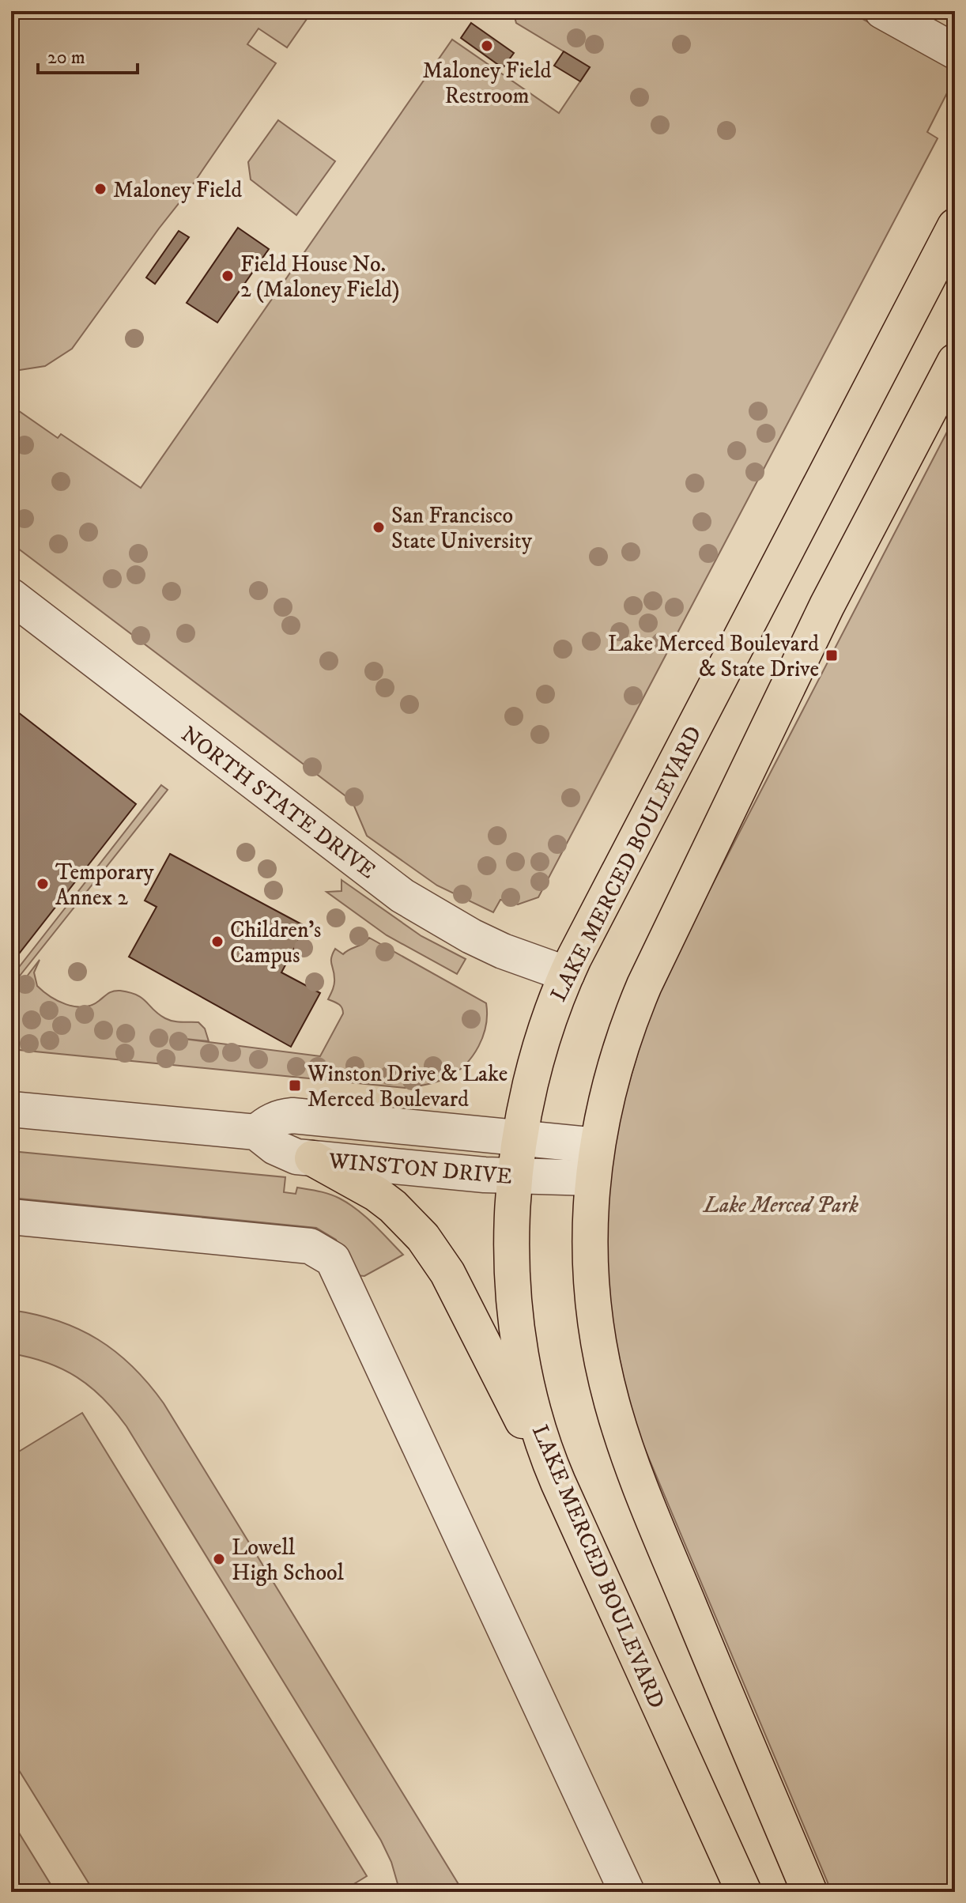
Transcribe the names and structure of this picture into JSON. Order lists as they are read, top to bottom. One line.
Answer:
{"streets":{"main road":["LAKE MERCED BOULEVARD"],"street":["NORTH STATE DRIVE","WINSTON DRIVE"]},"crossings":[["NORTH STATE DRIVE","LAKE MERCED BOULEVARD"],["LAKE MERCED BOULEVARD","WINSTON DRIVE"]],"parks":["Lake Merced Park"],"places":{"other":["Maloney Field Restroom","Maloney Field","Field House No. 2 (Maloney Field)","San Francisco State University","Temporary Annex 2","Children's Campus","Lowell High School"],"transit":["Lake Merced Boulevard & State Drive","Winston Drive & Lake Merced Boulevard"]},"scale_bar":"20 m"}
